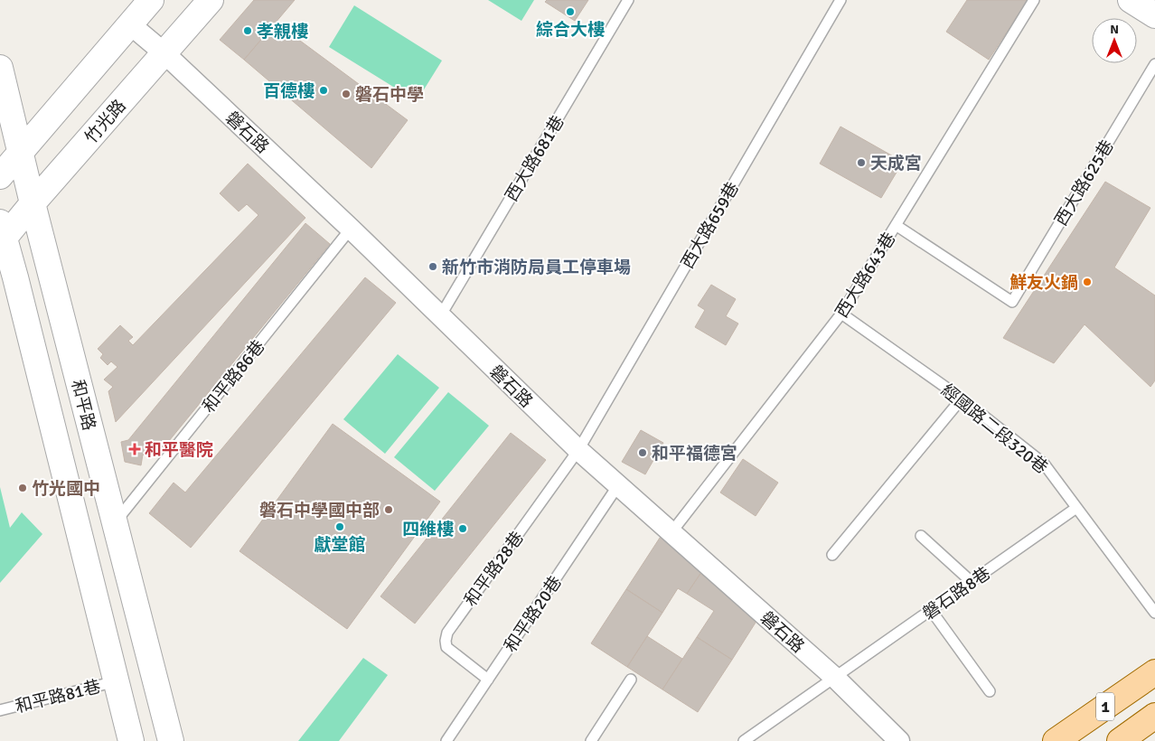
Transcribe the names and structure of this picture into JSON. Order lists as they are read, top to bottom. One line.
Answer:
{"streets":{"main road":["1"],"street":["竹光路","磐石路","和平路"],"lane":["西大路681巷","西大路625巷","西大路659巷","西大路643巷","和平路86巷","經國路二段320巷","和平路28巷","磐石路8巷","和平路20巷","和平路81巷"]},"crossings":[["竹光路","磐石路"],["竹光路","和平路"],["磐石路","西大路681巷"],["磐石路","西大路659巷"],["磐石路","西大路643巷"],["磐石路","和平路86巷"],["磐石路","和平路28巷"],["磐石路","磐石路8巷"],["磐石路","和平路20巷"],["西大路625巷","西大路643巷"],["西大路659巷","和平路28巷"],["西大路643巷","經國路二段320巷"],["和平路86巷","和平路"],["經國路二段320巷","磐石路8巷"],["和平路28巷","和平路20巷"]],"places":{"other":["綜合大樓","孝親樓","百德樓","磐石中學","天成宮","新竹市消防局員工停車場","鮮友火鍋","和平福德宮","竹光國中","磐石中學國中部","獻堂館","四維樓"],"health":["和平醫院"]},"north":"top"}
